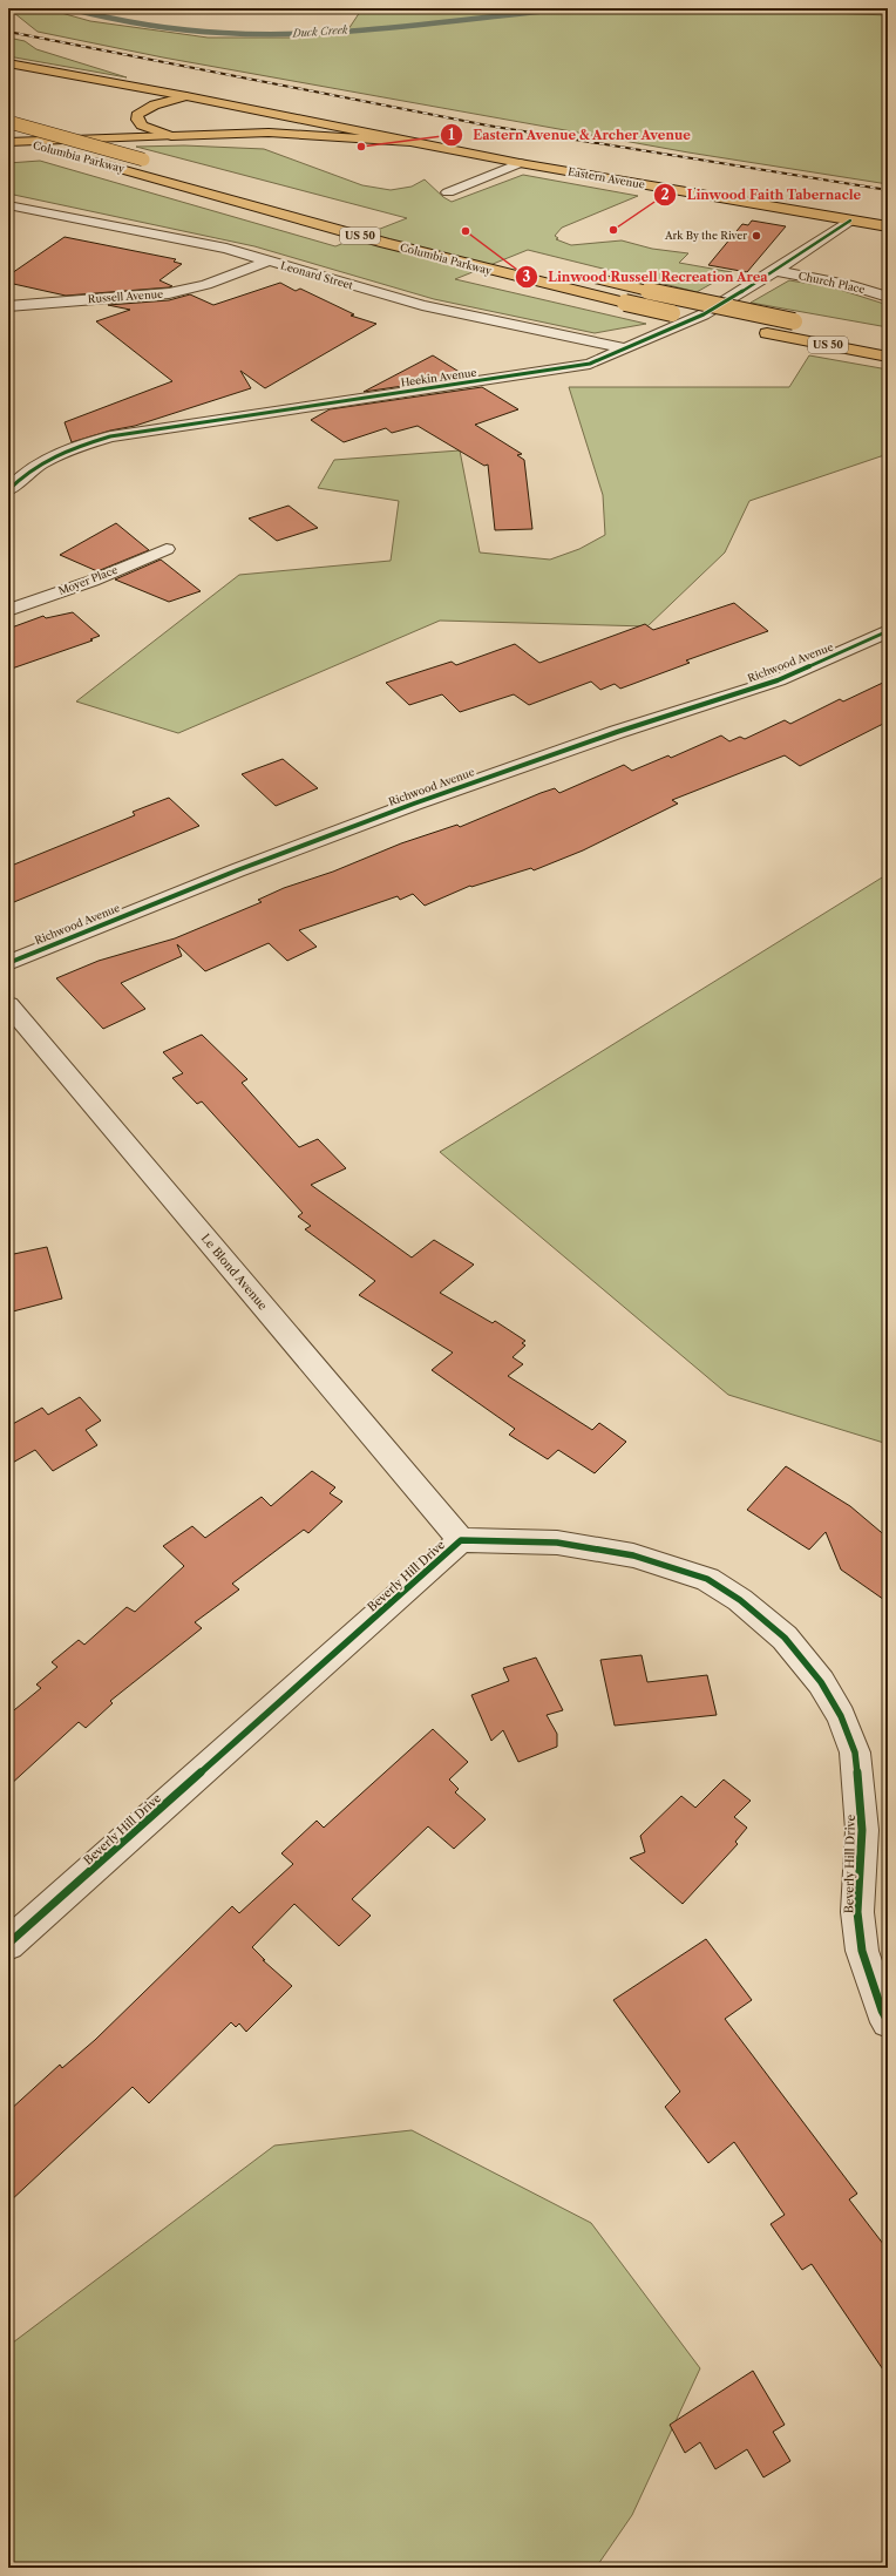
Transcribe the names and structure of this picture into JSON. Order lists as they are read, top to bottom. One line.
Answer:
{"streets":{"main road":["Columbia Parkway","Eastern Avenue","US 50"],"street":["Leonard Street","Church Place","Russell Avenue","Heekin Avenue","Moyer Place","Richwood Avenue","Le Blond Avenue","Beverly Hill Drive"]},"crossings":[["Eastern Avenue","Heekin Avenue"],["Leonard Street","Russell Avenue"],["Leonard Street","Heekin Avenue"],["Church Place","Heekin Avenue"],["Le Blond Avenue","Beverly Hill Drive"]],"water":["Duck Creek"],"places":["Eastern Avenue & Archer Avenue","Linwood Faith Tabernacle","Linwood Russell Recreation Area","Ark By the River"]}
